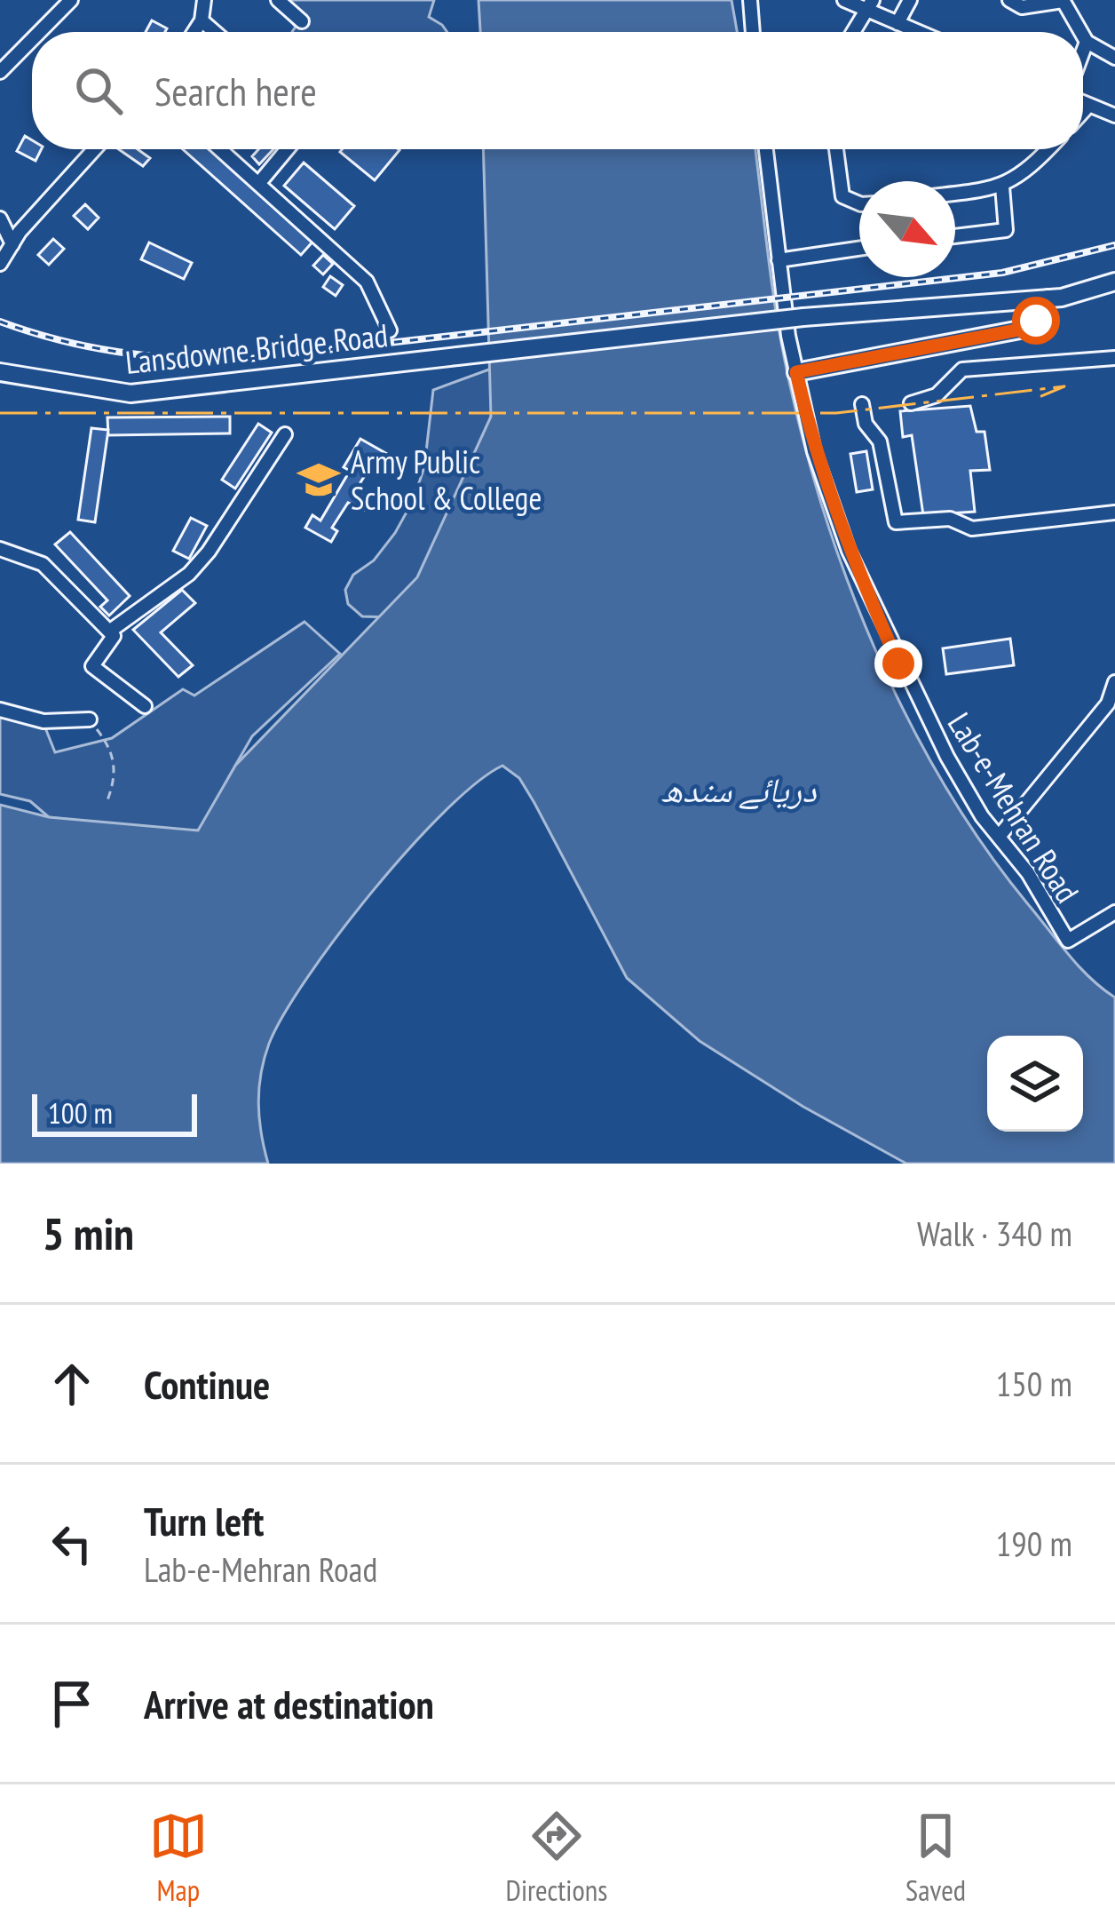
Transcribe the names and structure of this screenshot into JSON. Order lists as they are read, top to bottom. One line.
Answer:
{"streets":{"main road":["Lansdowne Bridge Road"],"street":["Lab-e-Mehran Road"]},"water":["دریائے سندھ"],"places":{"school or university":["Army Public School & College"]},"scale_bar":"100 m","north":"bottom right","page":{"search":"Search here","scale":"100 m","heading":["5 min","Walk · 340 m"],"list":[["Continue","150 m"],["Turn left","Lab-e-Mehran Road","190 m"],"Arrive at destination"],"nav":["Map","Directions","Saved"]}}
